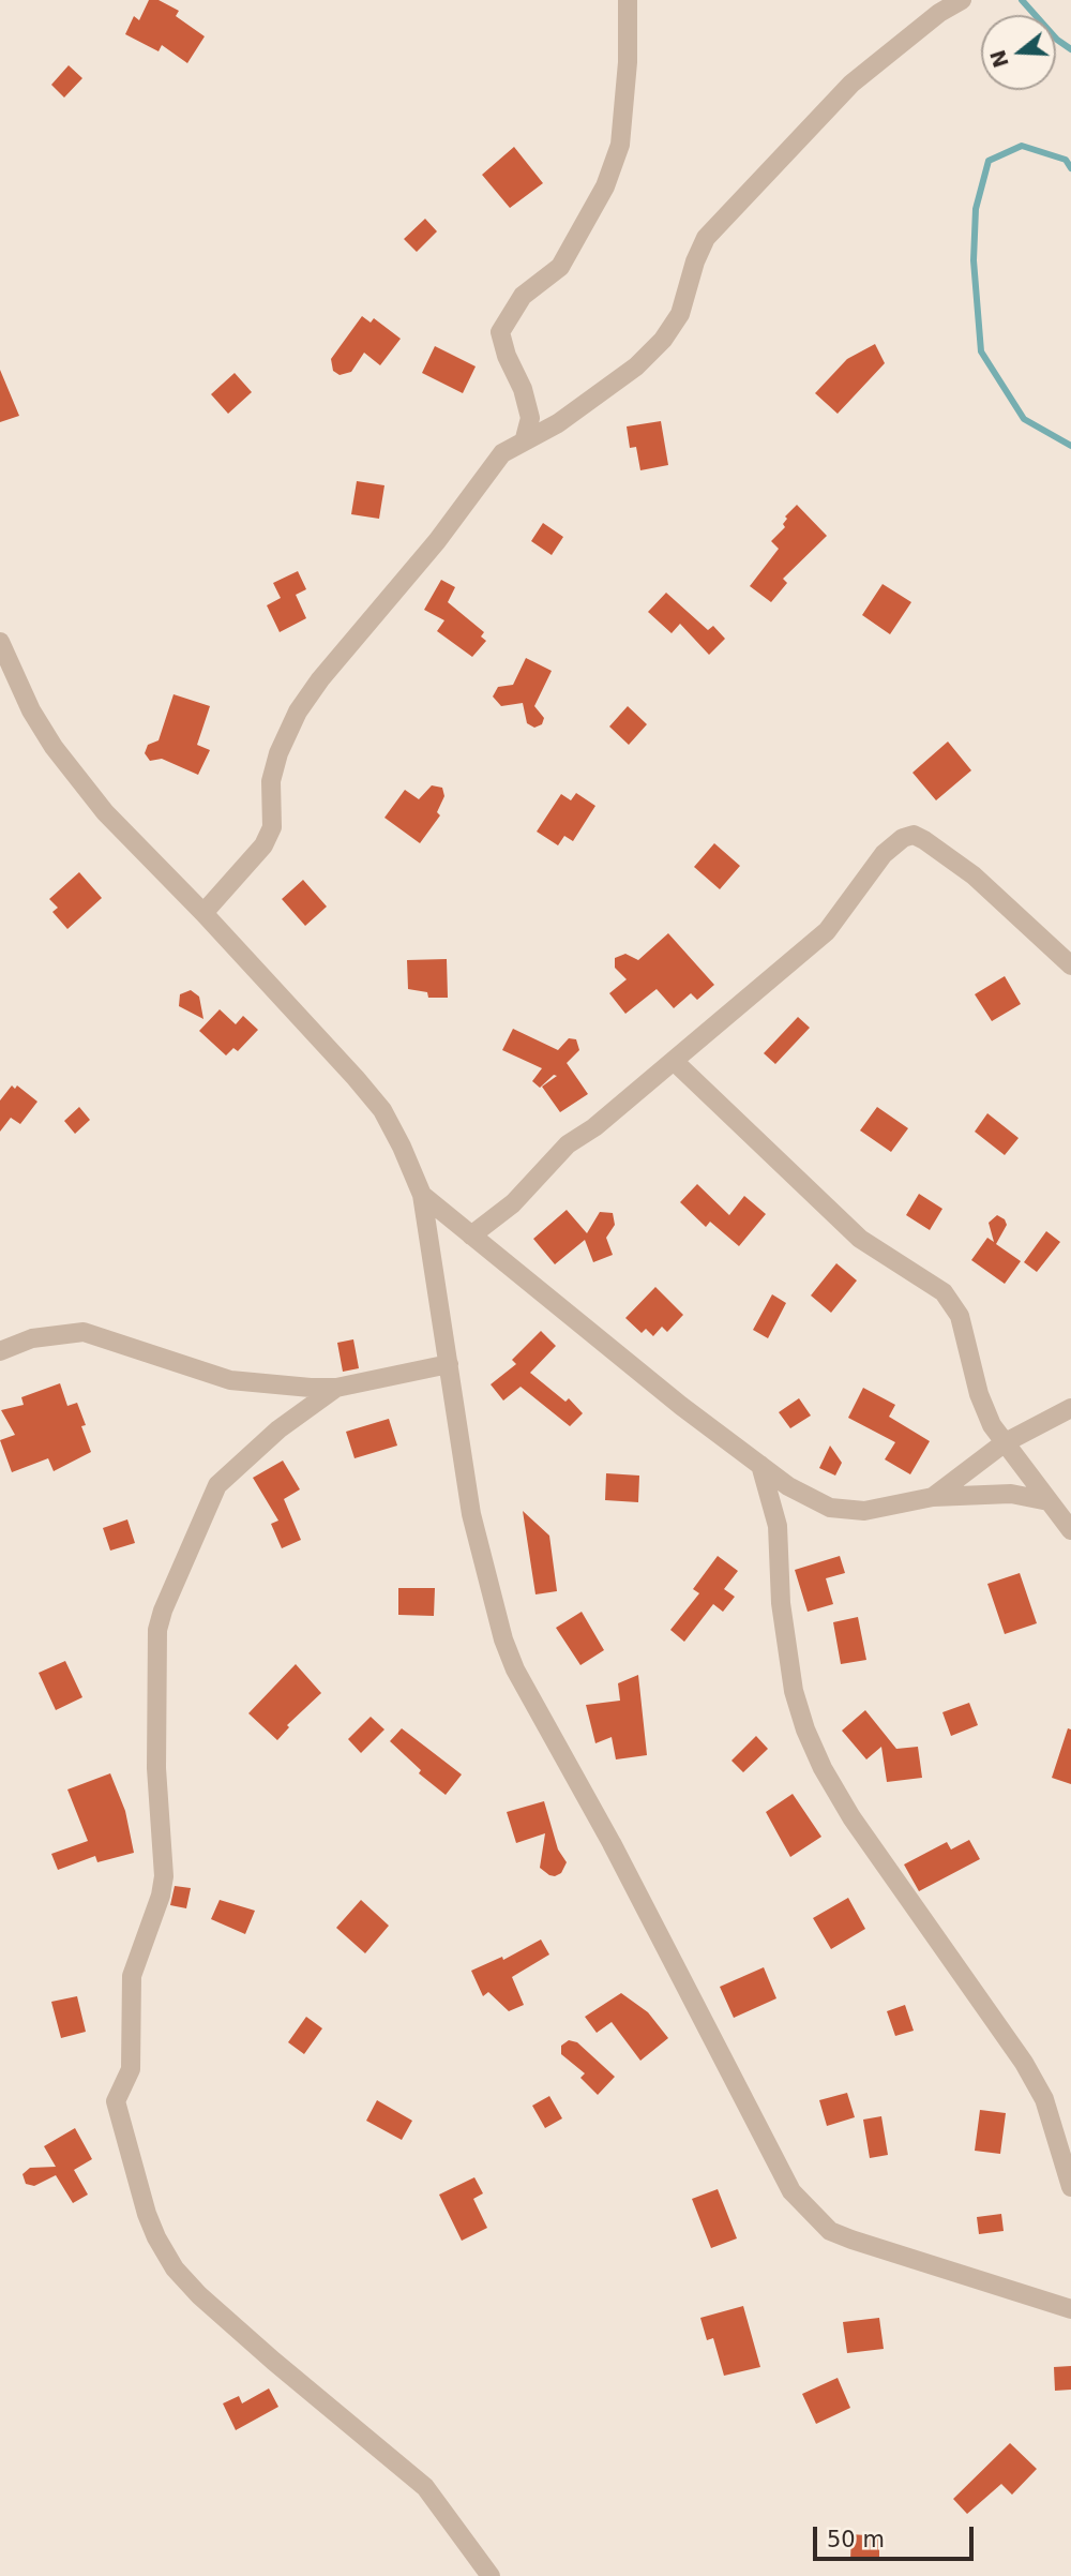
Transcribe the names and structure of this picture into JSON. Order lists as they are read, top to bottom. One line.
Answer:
{"scale_bar":"50 m","north":"left"}
